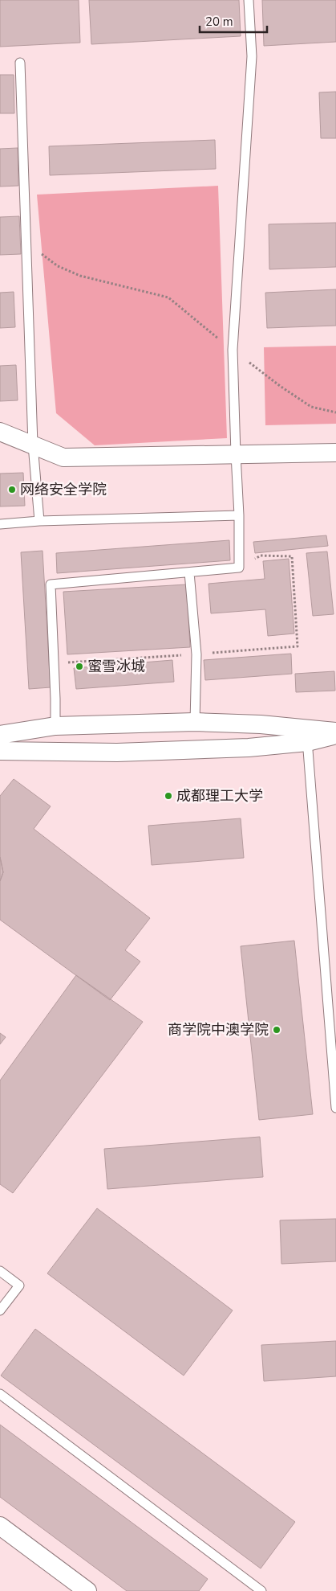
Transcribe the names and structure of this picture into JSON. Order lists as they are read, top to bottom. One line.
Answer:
{"places":["网络安全学院","蜜雪冰城","成都理工大学","商学院中澳学院"],"scale_bar":"20 m"}
